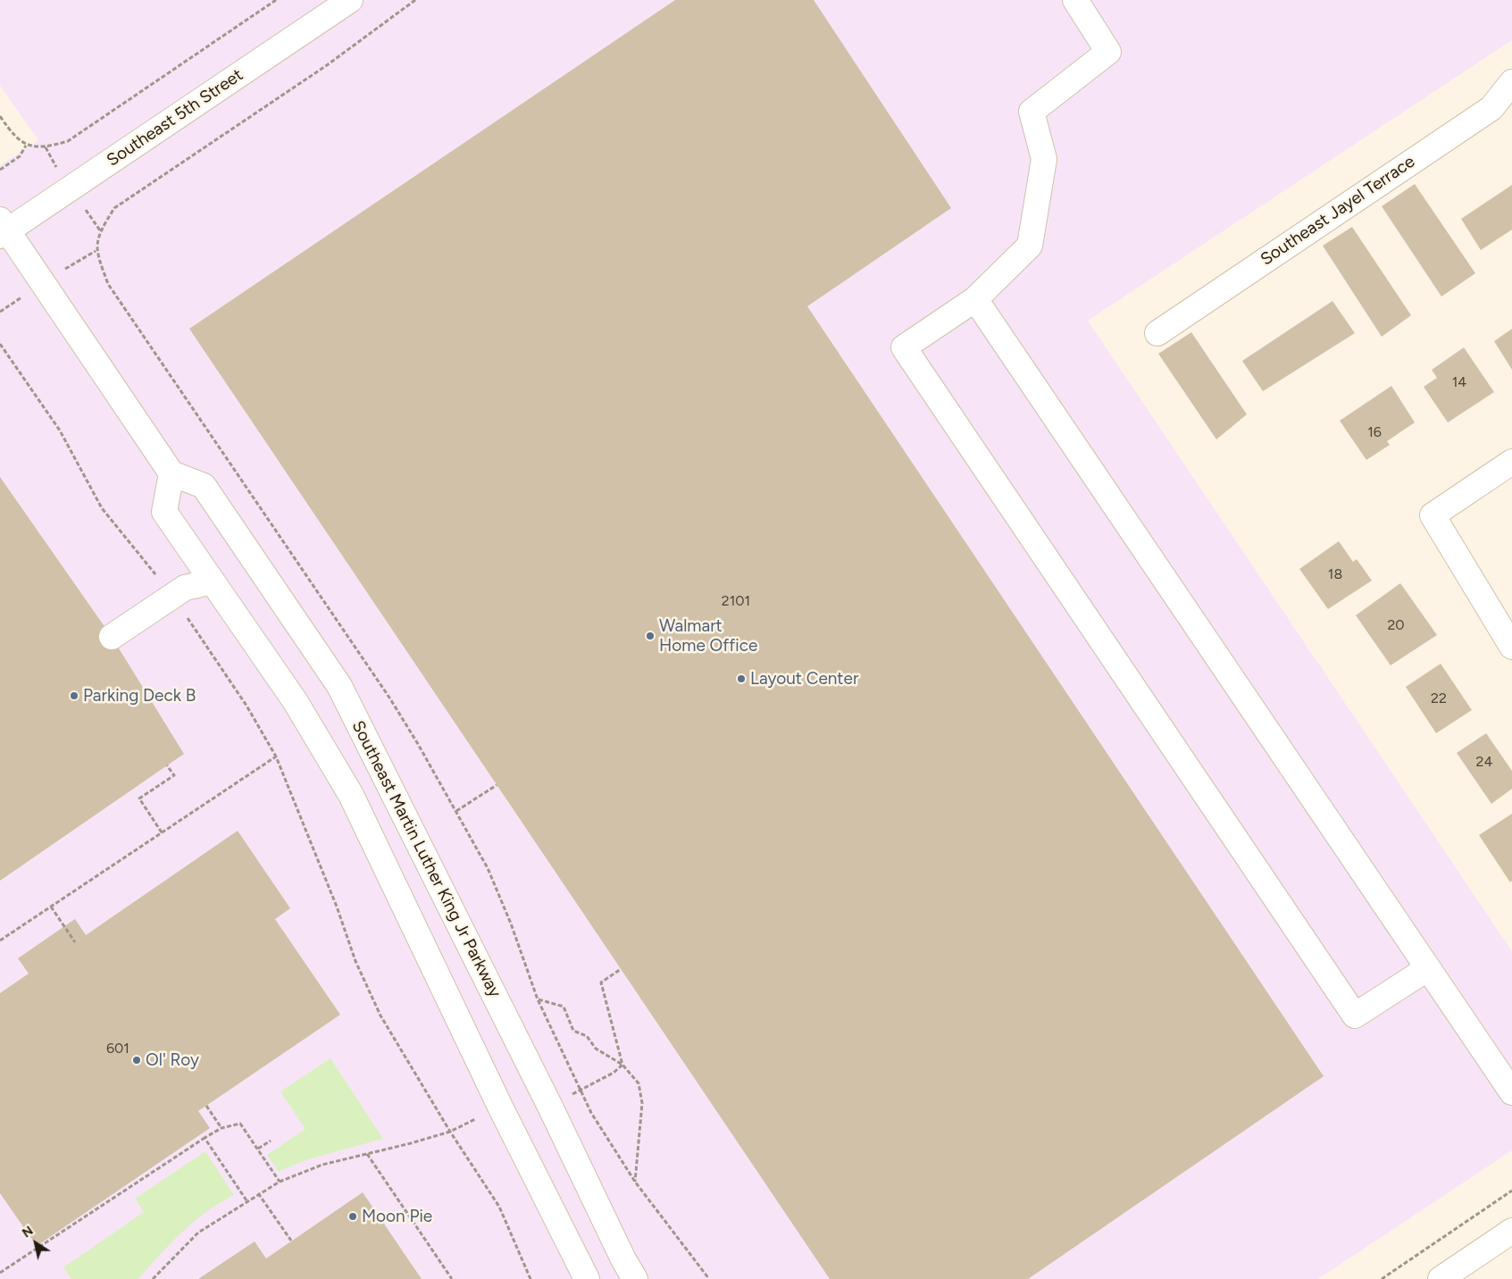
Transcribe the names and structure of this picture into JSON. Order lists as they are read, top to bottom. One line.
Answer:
{"streets":{"street":["Southeast 5th Street","Southeast Jayel Terrace","Southeast Martin Luther King Jr Parkway"]},"places":["Walmart Home Office","Layout Center","Parking Deck B","Ol' Roy","Moon Pie"],"house_numbers":["14","16","18","2101","20","22","24","601"],"north":"top left"}
